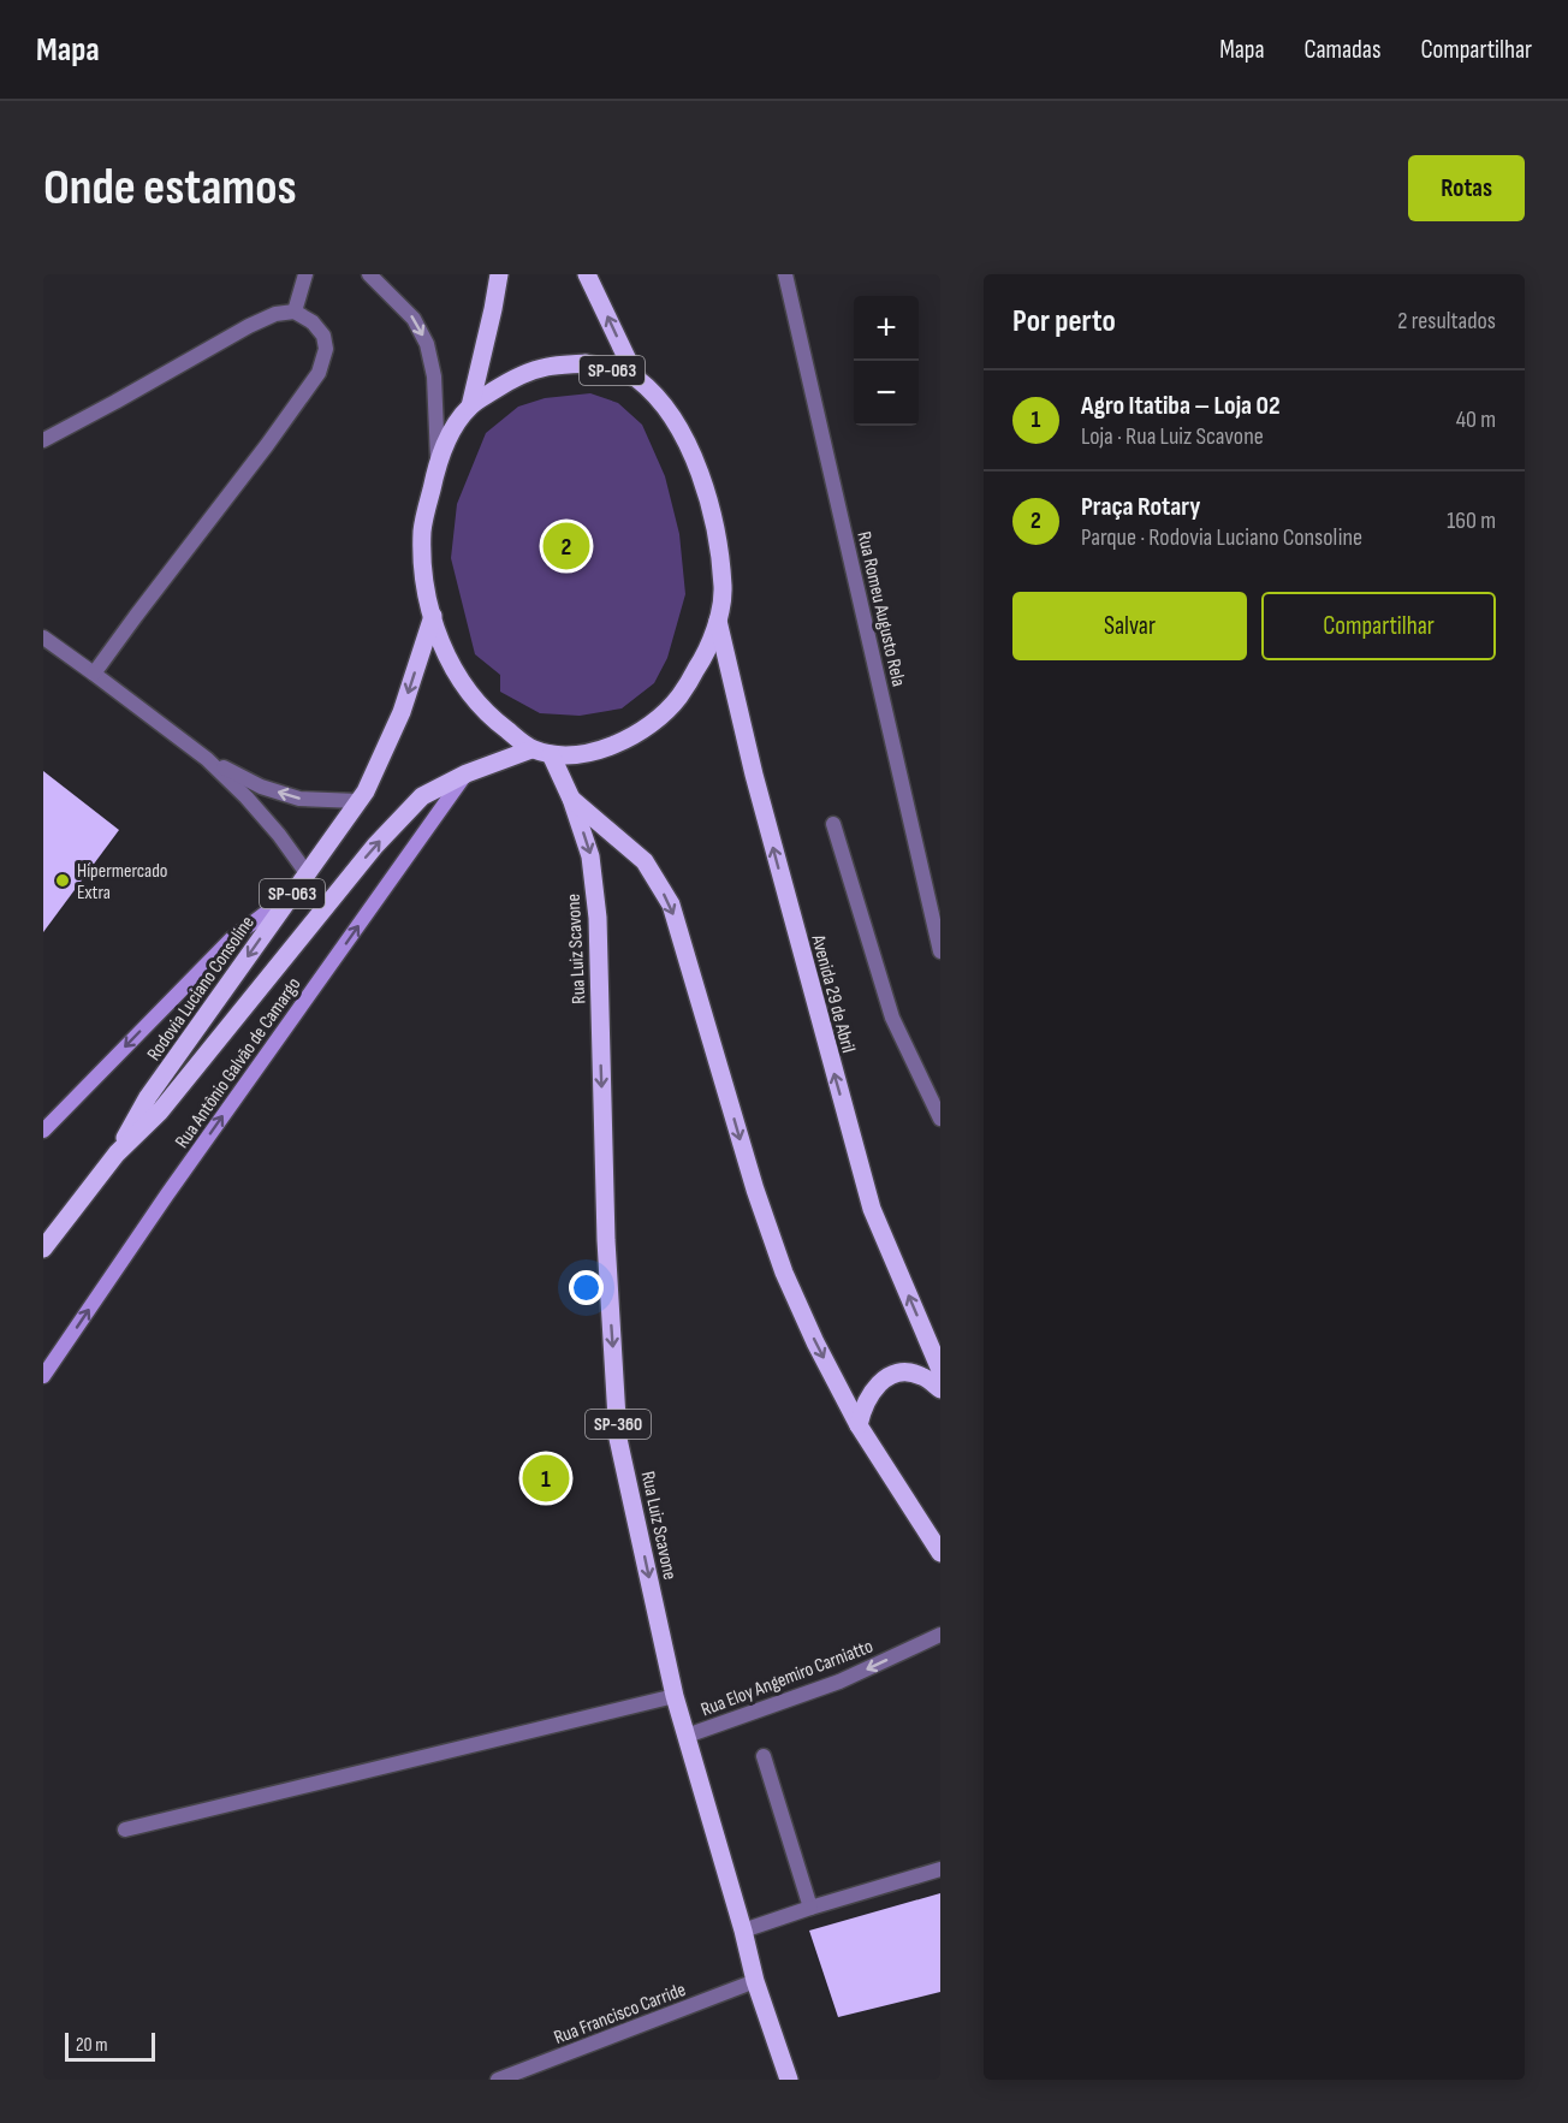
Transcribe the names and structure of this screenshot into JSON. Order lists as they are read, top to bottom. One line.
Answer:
{"streets":{"main road":["SP-063","Rua Luiz Scavone","Rodovia Luciano Consoline","Avenida 29 de Abril","Rua Antônio Galvão de Camargo","SP-360"],"street":["Rua Romeu Augusto Rela","Rua Eloy Angemiro Carniatto","Rua Francisco Carride"]},"crossings":[["SP-063","Rua Luiz Scavone"],["SP-063","Rodovia Luciano Consoline"],["SP-063","Avenida 29 de Abril"],["Rua Luiz Scavone","Rua Eloy Angemiro Carniatto"],["Rua Luiz Scavone","Rua Francisco Carride"],["Rodovia Luciano Consoline","Rua Antônio Galvão de Camargo"]],"one_way":["Rua Eloy Angemiro Carniatto"],"places":["Hipermercado Extra"],"scale_bar":"20 m","page":{"header":"Mapa","nav":["Mapa","Camadas","Compartilhar"],"buttons":["Rotas",["Salvar","Compartilhar"]],"title":"Onde estamos","heading":["Por perto","2 resultados"],"map_buttons":["+","−"],"list":[{"mark":"1","name":"Agro Itatiba – Loja 02","note":"Loja · Rua Luiz Scavone","value":"40 m"},{"mark":"2","name":"Praça Rotary","note":"Parque · Rodovia Luciano Consoline","value":"160 m"}],"pins":["2","1"],"scale":"20 m"}}
